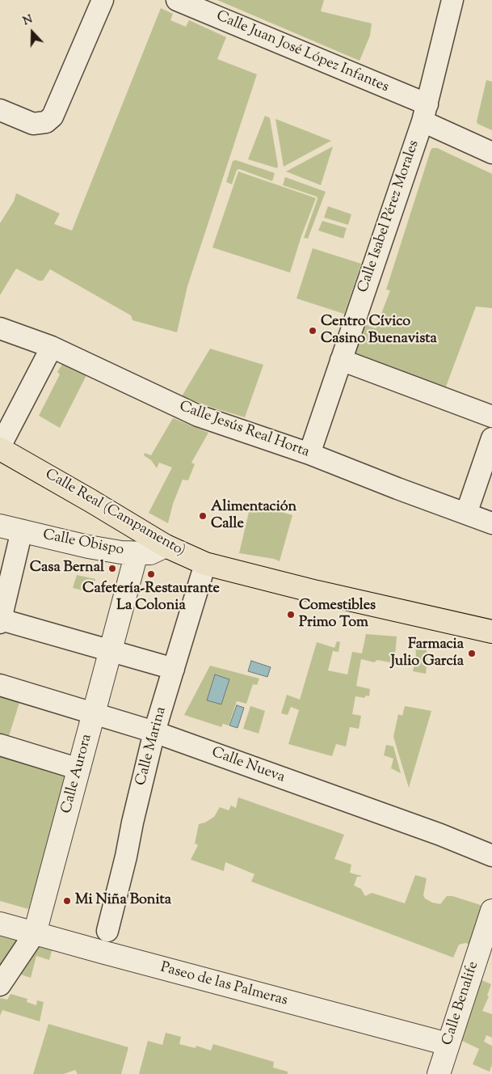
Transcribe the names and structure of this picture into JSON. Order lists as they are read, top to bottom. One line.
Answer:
{"streets":{"highway":["Calle Real (Campamento)"],"street":["Calle Juan José López Infantes","Calle Isabel Pérez Morales","Calle Jesús Real Horta","Calle Obispo","Calle Marina","Calle Nueva","Calle Aurora","Paseo de las Palmeras","Calle Benalife"]},"crossings":[["Calle Juan José López Infantes","Calle Isabel Pérez Morales"],["Calle Isabel Pérez Morales","Calle Jesús Real Horta"],["Calle Real (Campamento)","Calle Obispo"],["Calle Real (Campamento)","Calle Marina"],["Calle Obispo","Calle Aurora"],["Calle Marina","Calle Nueva"],["Calle Nueva","Calle Aurora"],["Calle Aurora","Paseo de las Palmeras"],["Paseo de las Palmeras","Calle Benalife"]],"places":["Centro Cívico Casino Buenavista","Alimentación Calle","Casa Bernal","Cafetería-Restaurante La Colonia","Comestibles Primo Tom","Farmacia Julio García","Mi Niña Bonita"],"north":"top"}
